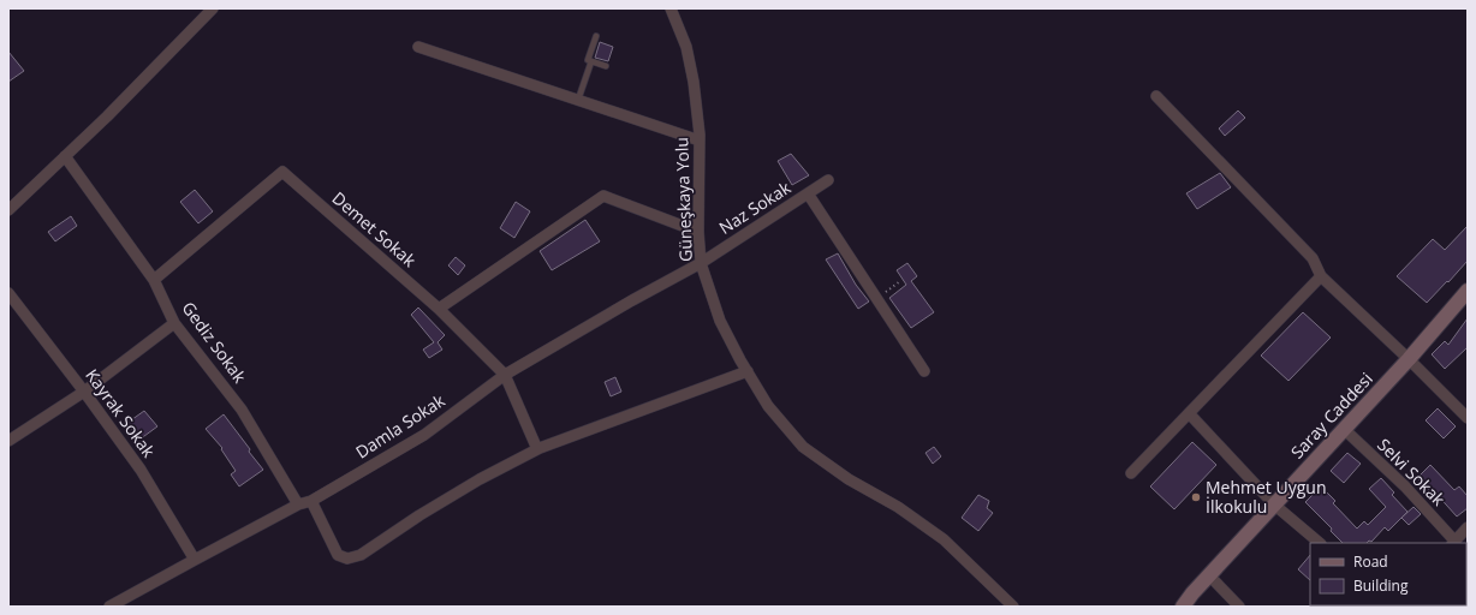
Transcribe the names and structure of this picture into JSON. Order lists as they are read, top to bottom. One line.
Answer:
{"streets":{"street":["Güneşkaya Yolu","Naz Sokak","Demet Sokak","Gediz Sokak","Kayrak Sokak","Saray Caddesi","Damla Sokak","Selvi Sokak"]},"crossings":[["Güneşkaya Yolu","Naz Sokak"],["Güneşkaya Yolu","Damla Sokak"],["Naz Sokak","Damla Sokak"],["Demet Sokak","Gediz Sokak"],["Demet Sokak","Damla Sokak"],["Gediz Sokak","Damla Sokak"],["Kayrak Sokak","Damla Sokak"],["Saray Caddesi","Selvi Sokak"]],"places":["Mehmet Uygun İlkokulu"],"legend":["Road","Building"]}
